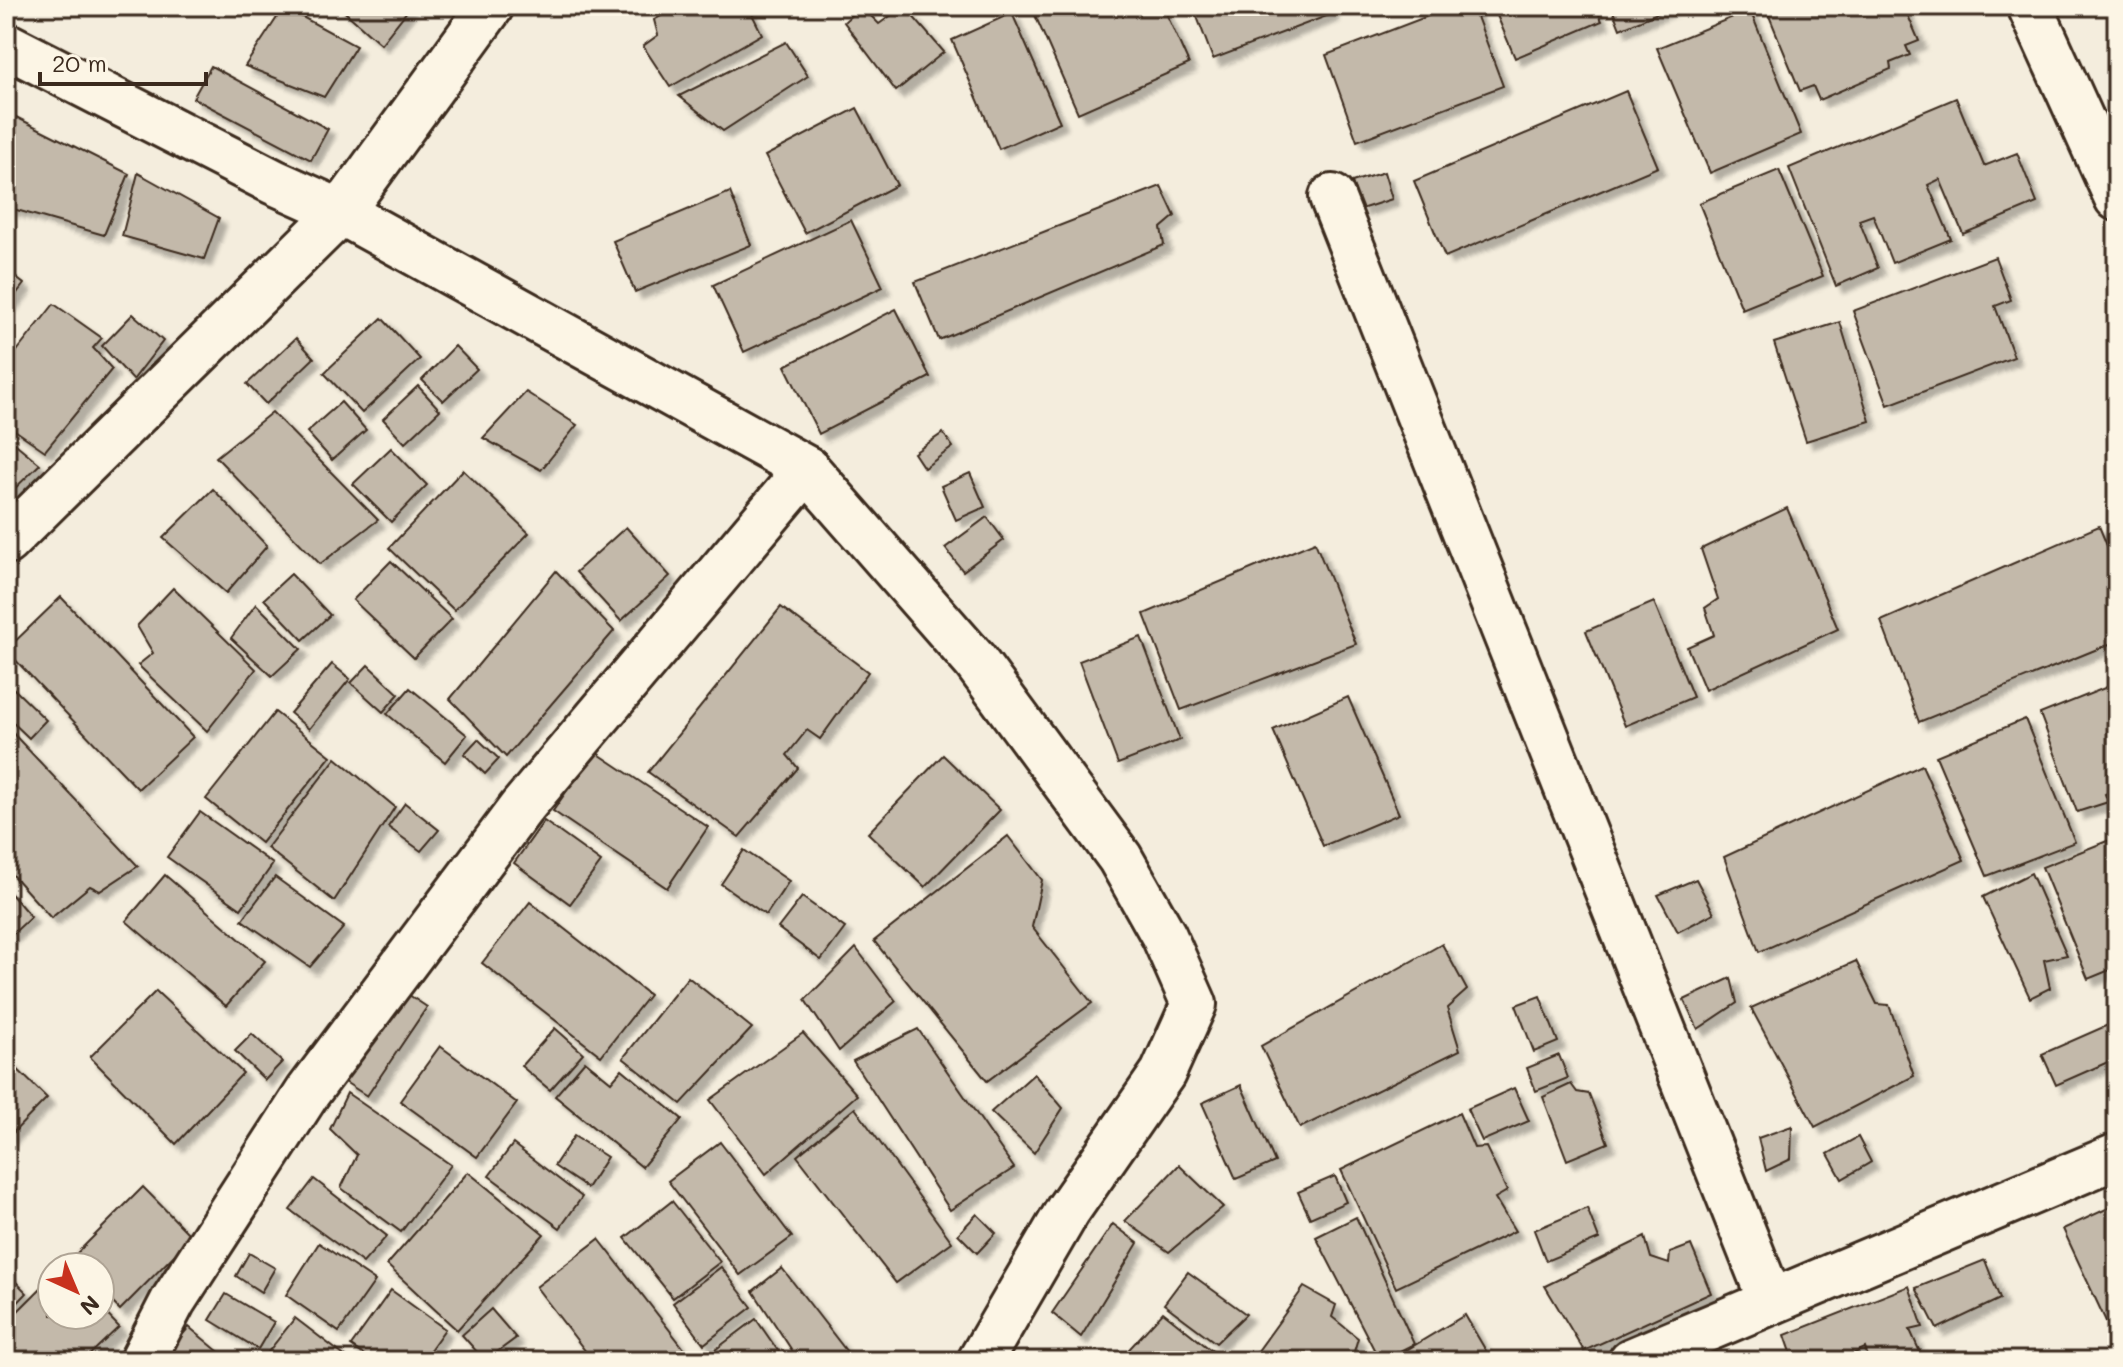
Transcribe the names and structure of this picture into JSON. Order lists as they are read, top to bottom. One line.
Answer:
{"scale_bar":"20 m","north":"bottom right"}
